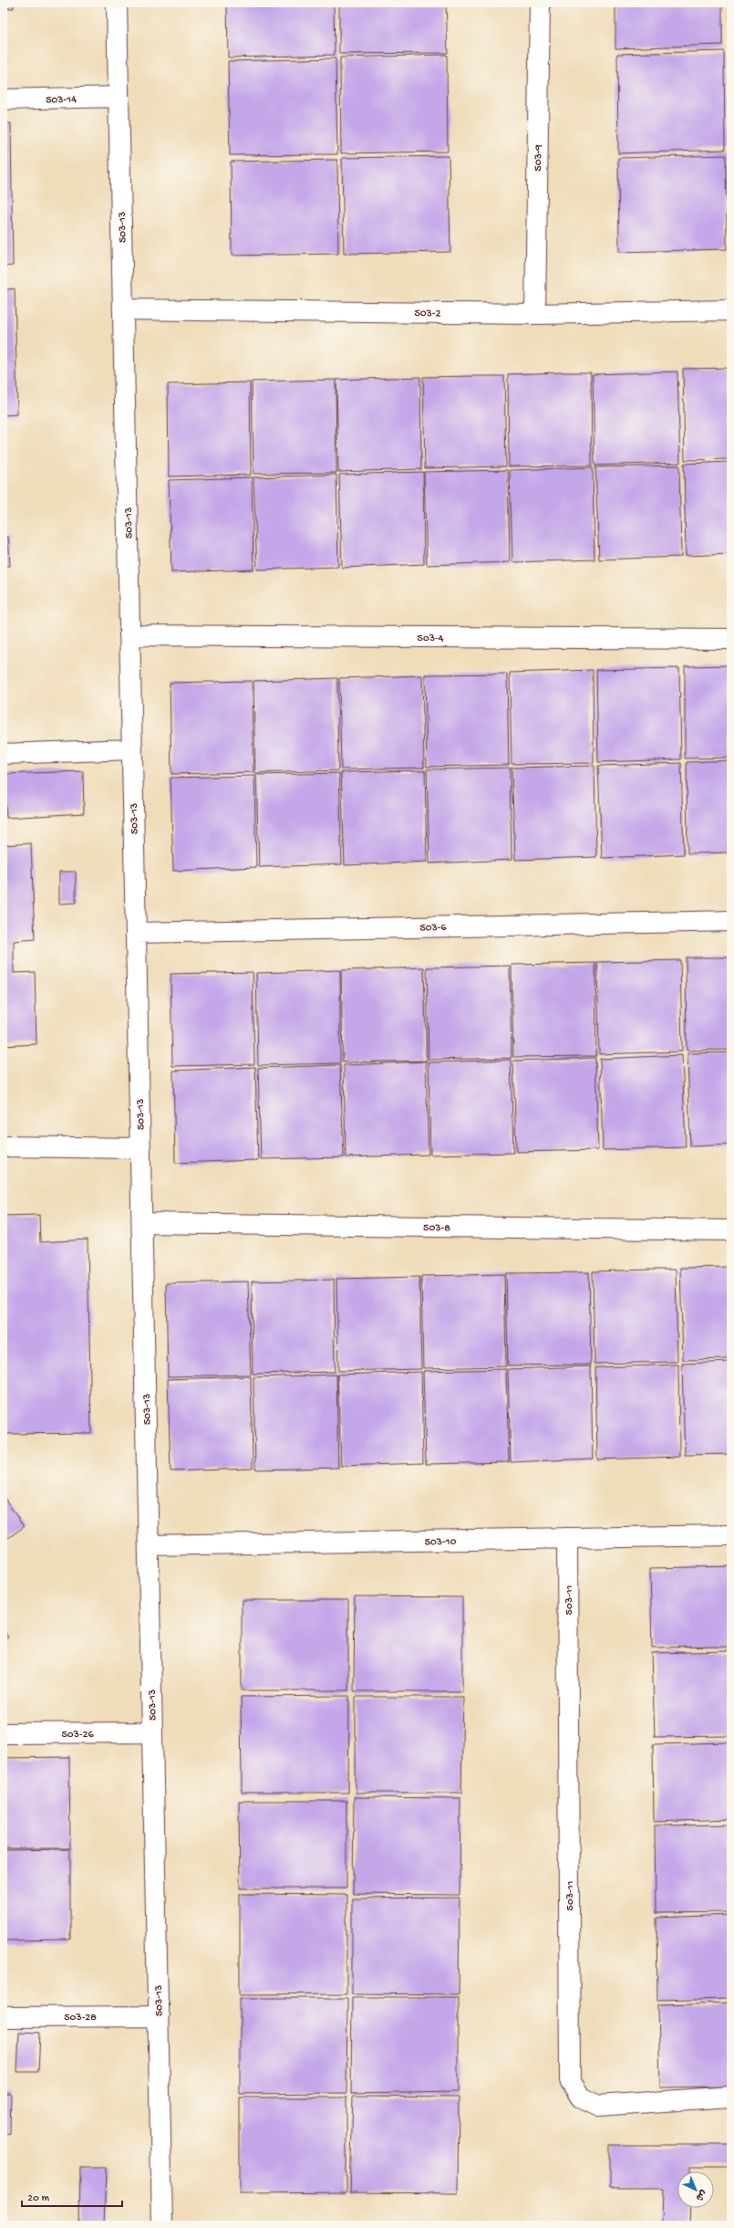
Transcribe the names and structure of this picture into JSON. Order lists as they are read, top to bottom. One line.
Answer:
{"streets":{"street":["503-14","503-9","503-13","503-2","503-4","503-6","503-8","503-10","503-11","503-26","503-28"]},"crossings":[["503-14","503-13"],["503-9","503-2"],["503-13","503-2"],["503-13","503-4"],["503-13","503-6"],["503-13","503-8"],["503-13","503-10"],["503-13","503-26"],["503-13","503-28"],["503-10","503-11"]],"scale_bar":"20 m","north":"bottom right"}
